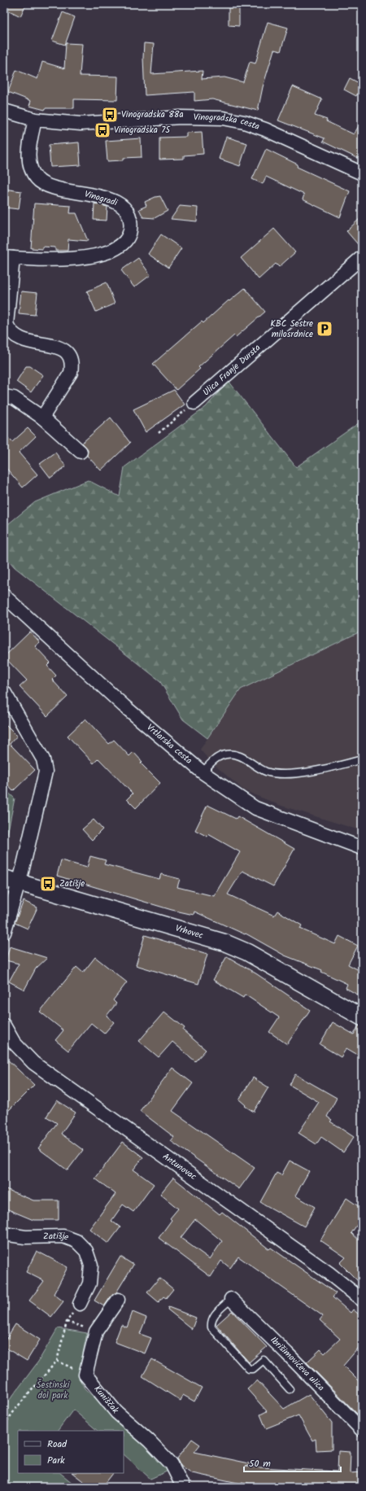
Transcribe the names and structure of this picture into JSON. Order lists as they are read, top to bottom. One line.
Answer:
{"streets":{"street":["Vinogradska cesta","Vinogradi","Ulica Franje Dursta","Vrtlarska cesta","Vrhovec","Antunovac","Zatišje","Ibrišimovićeva ulica","Kuniščak"]},"crossings":[["Vinogradska cesta","Vinogradi"]],"parks":["Šestinski dol park"],"places":{"bus stop":["Vinogradska 88a","Vinogradska 75","Zatišje"],"parking":["KBC Sestre milosrdnice"]},"legend":["Road","Park"],"scale_bar":"50 m"}
